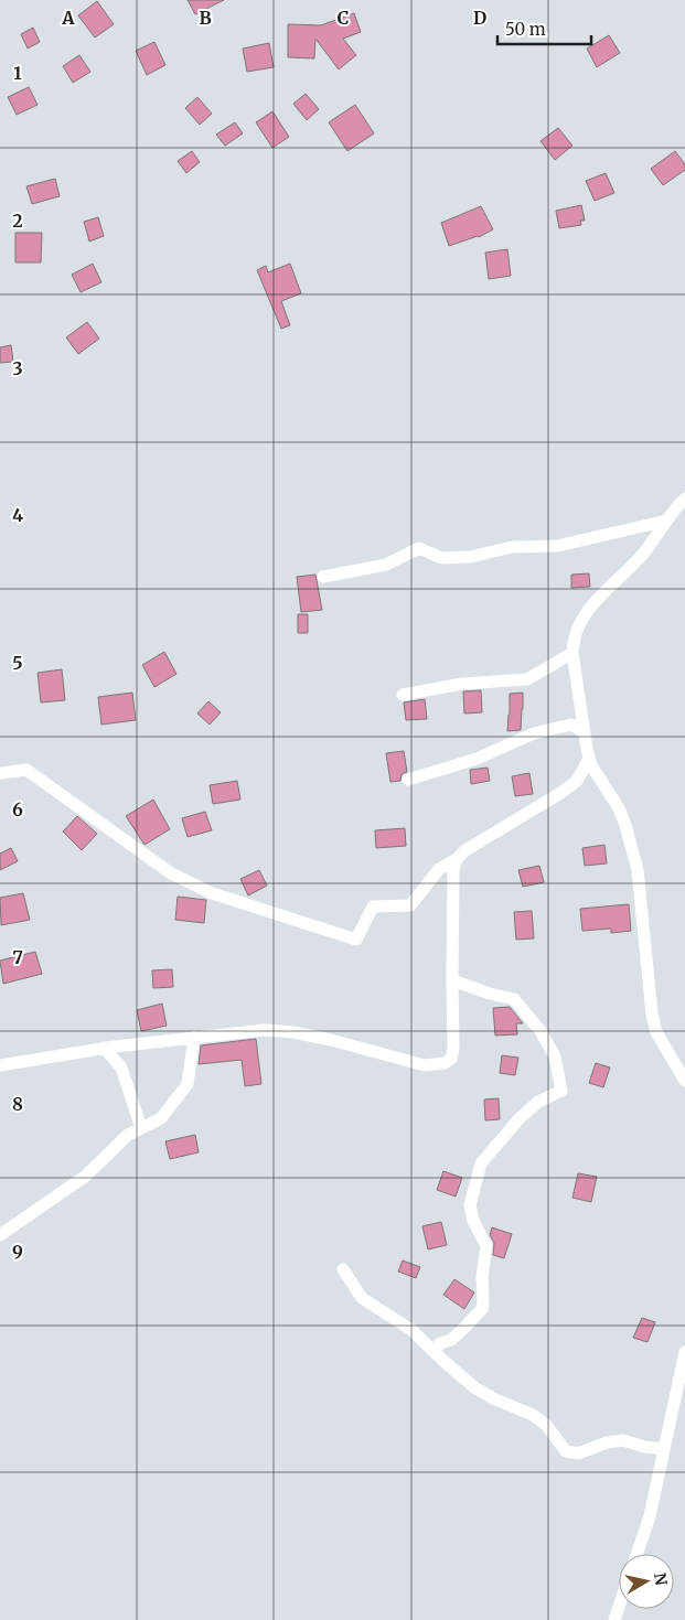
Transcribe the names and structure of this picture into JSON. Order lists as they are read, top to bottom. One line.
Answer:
{"scale_bar":"50 m","north":"right","grid":{"columns":["A","B","C","D"],"rows":["1","2","3","4","5","6","7","8","9"]}}
